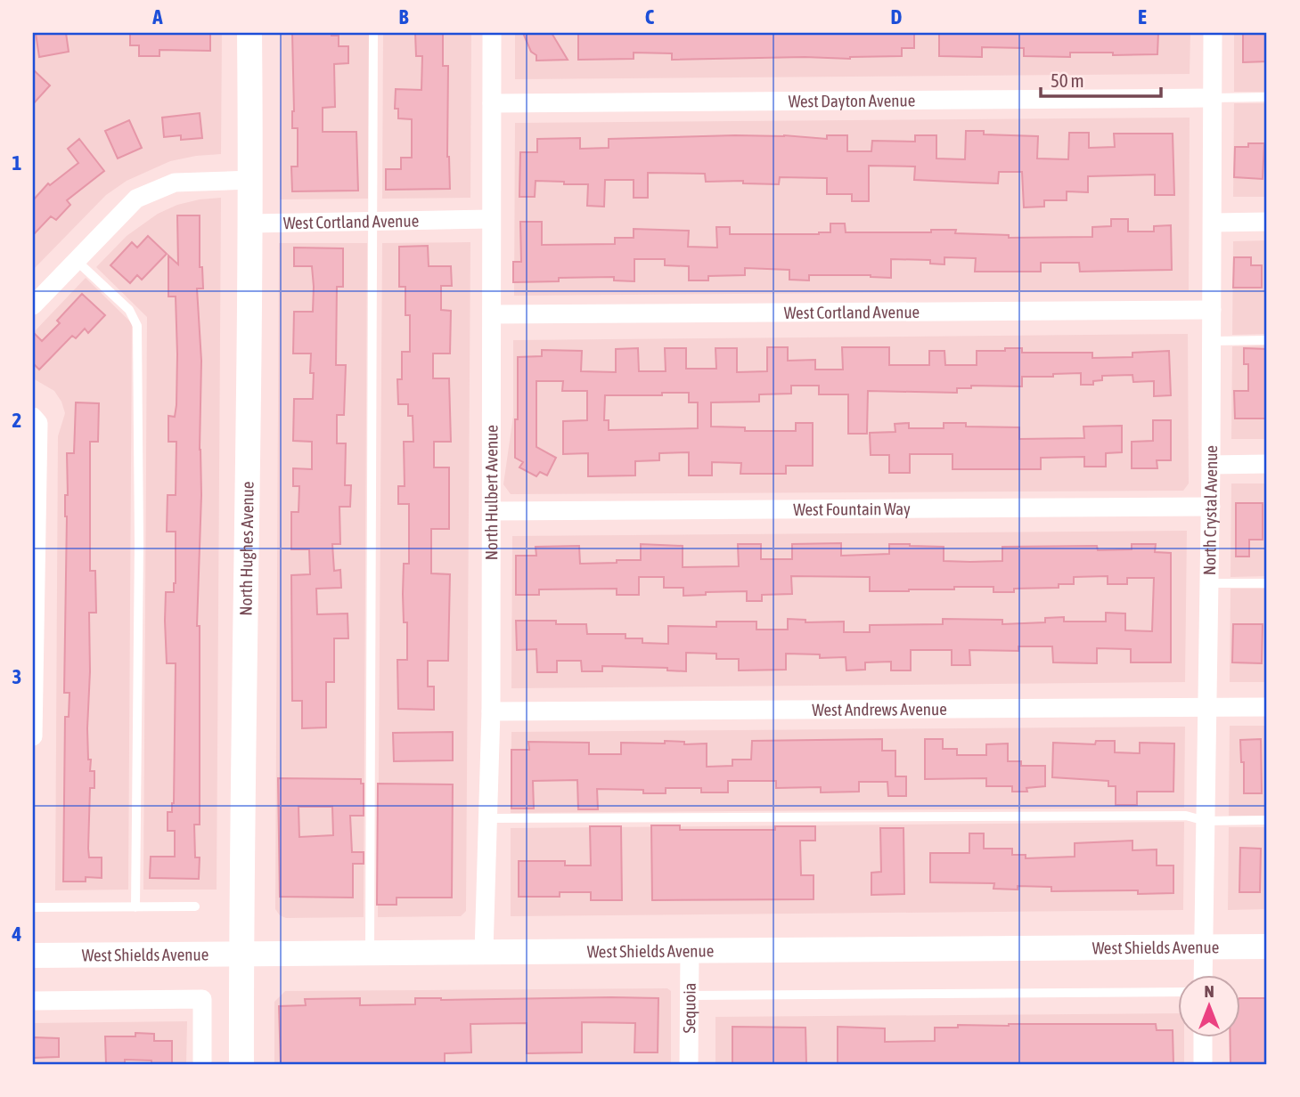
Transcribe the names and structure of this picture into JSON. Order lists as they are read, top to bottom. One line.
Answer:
{"streets":{"main road":["North Hughes Avenue","West Shields Avenue"],"street":["West Dayton Avenue","West Cortland Avenue","North Hulbert Avenue","West Fountain Way","North Crystal Avenue","West Andrews Avenue","Sequoia"]},"crossings":[["West Dayton Avenue","North Hulbert Avenue"],["West Dayton Avenue","North Crystal Avenue"],["West Cortland Avenue","North Hulbert Avenue"],["West Cortland Avenue","North Crystal Avenue"],["West Cortland Avenue","North Hughes Avenue"],["North Hulbert Avenue","West Fountain Way"],["North Hulbert Avenue","West Andrews Avenue"],["North Hulbert Avenue","West Shields Avenue"],["West Fountain Way","North Crystal Avenue"],["North Crystal Avenue","West Andrews Avenue"],["North Crystal Avenue","West Shields Avenue"],["North Hughes Avenue","West Shields Avenue"],["West Shields Avenue","Sequoia"]],"scale_bar":"50 m","north":"top","grid":{"columns":["A","B","C","D","E"],"rows":["1","2","3","4"]}}
